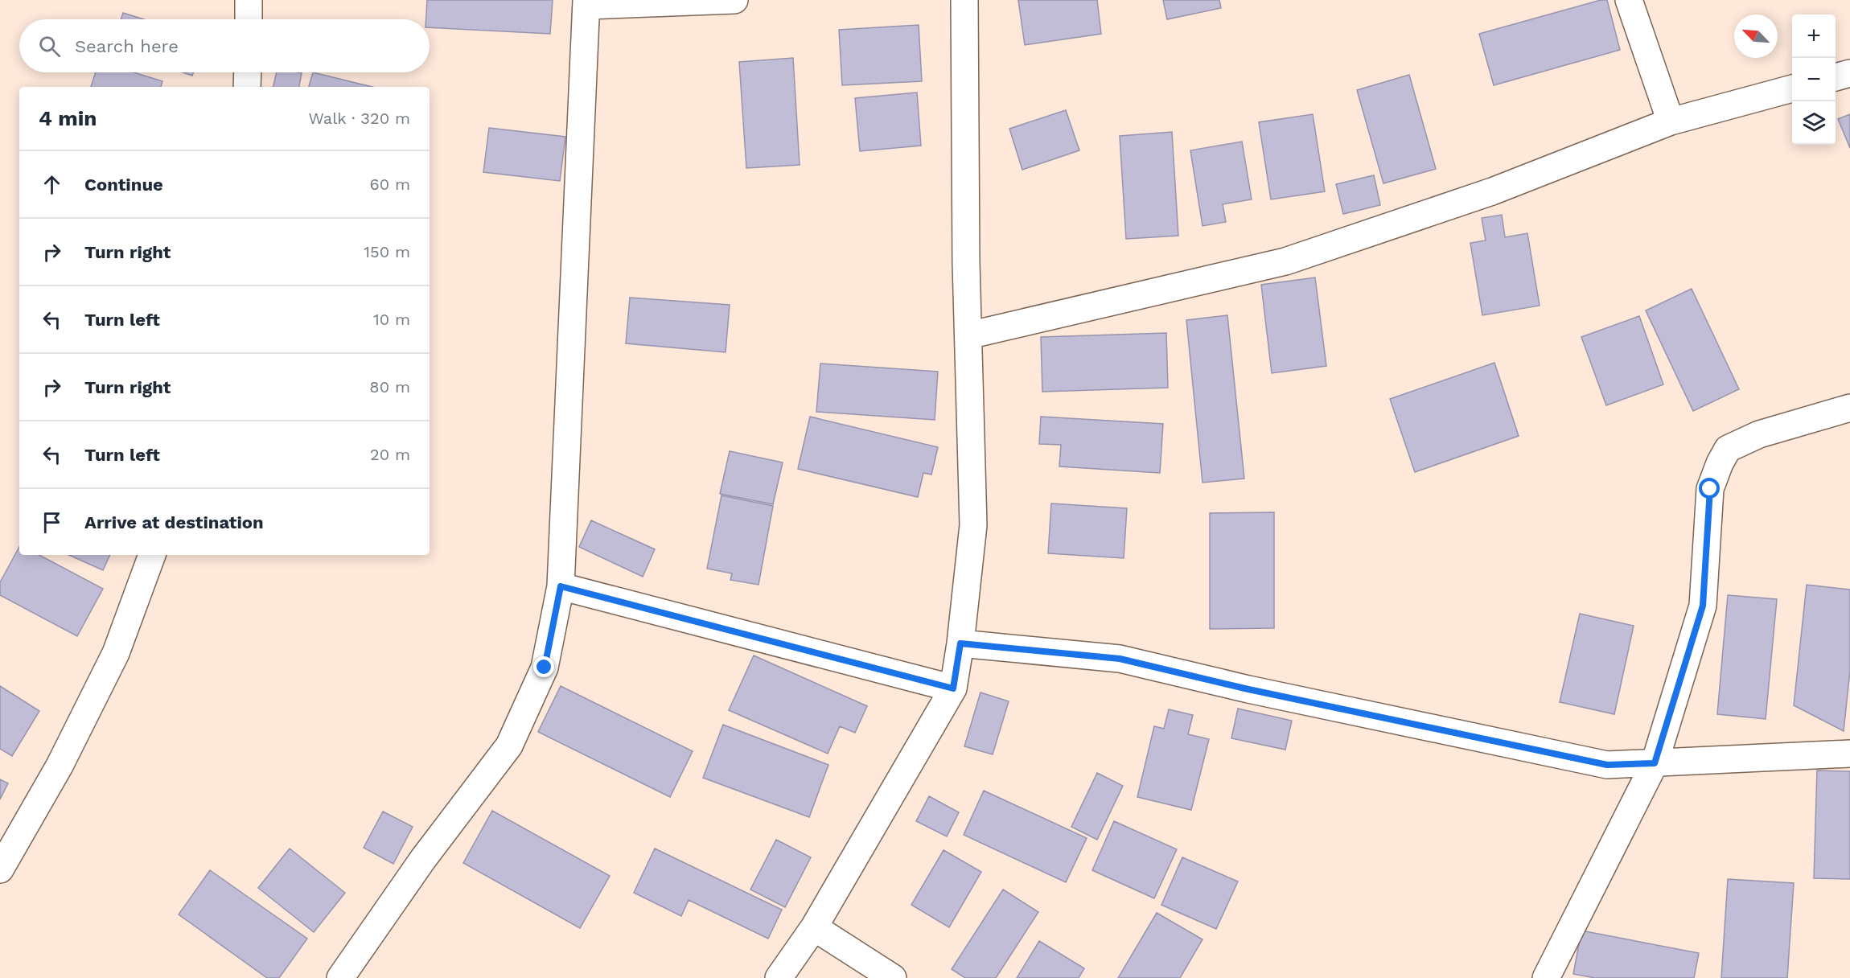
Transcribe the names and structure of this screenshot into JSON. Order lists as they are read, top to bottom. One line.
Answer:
{"north":"top left","page":{"map_buttons":["+","−"],"search":"Search here","heading":["4 min","Walk · 320 m"],"list":[["Continue","60 m"],["Turn right","150 m"],["Turn left","10 m"],["Turn right","80 m"],["Turn left","20 m"],"Arrive at destination"]}}
